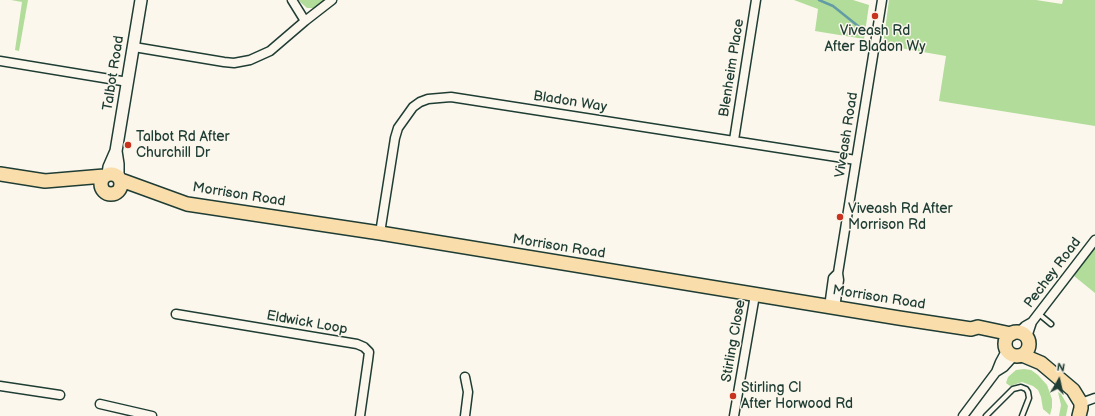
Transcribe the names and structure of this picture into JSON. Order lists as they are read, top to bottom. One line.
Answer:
{"streets":{"main road":["Talbot Road","Morrison Road"],"street":["Blenheim Place","Bladon Way","Viveash Road","Pechey Road","Eldwick Loop","Stirling Close"]},"crossings":[["Blenheim Place","Bladon Way"],["Talbot Road","Morrison Road"],["Bladon Way","Viveash Road"],["Bladon Way","Morrison Road"],["Viveash Road","Morrison Road"],["Morrison Road","Pechey Road"],["Morrison Road","Stirling Close"]],"places":["Viveash Rd After Bladon Wy","Talbot Rd After Churchill Dr","Viveash Rd After Morrison Rd","Stirling Cl After Horwood Rd"],"north":"top"}
